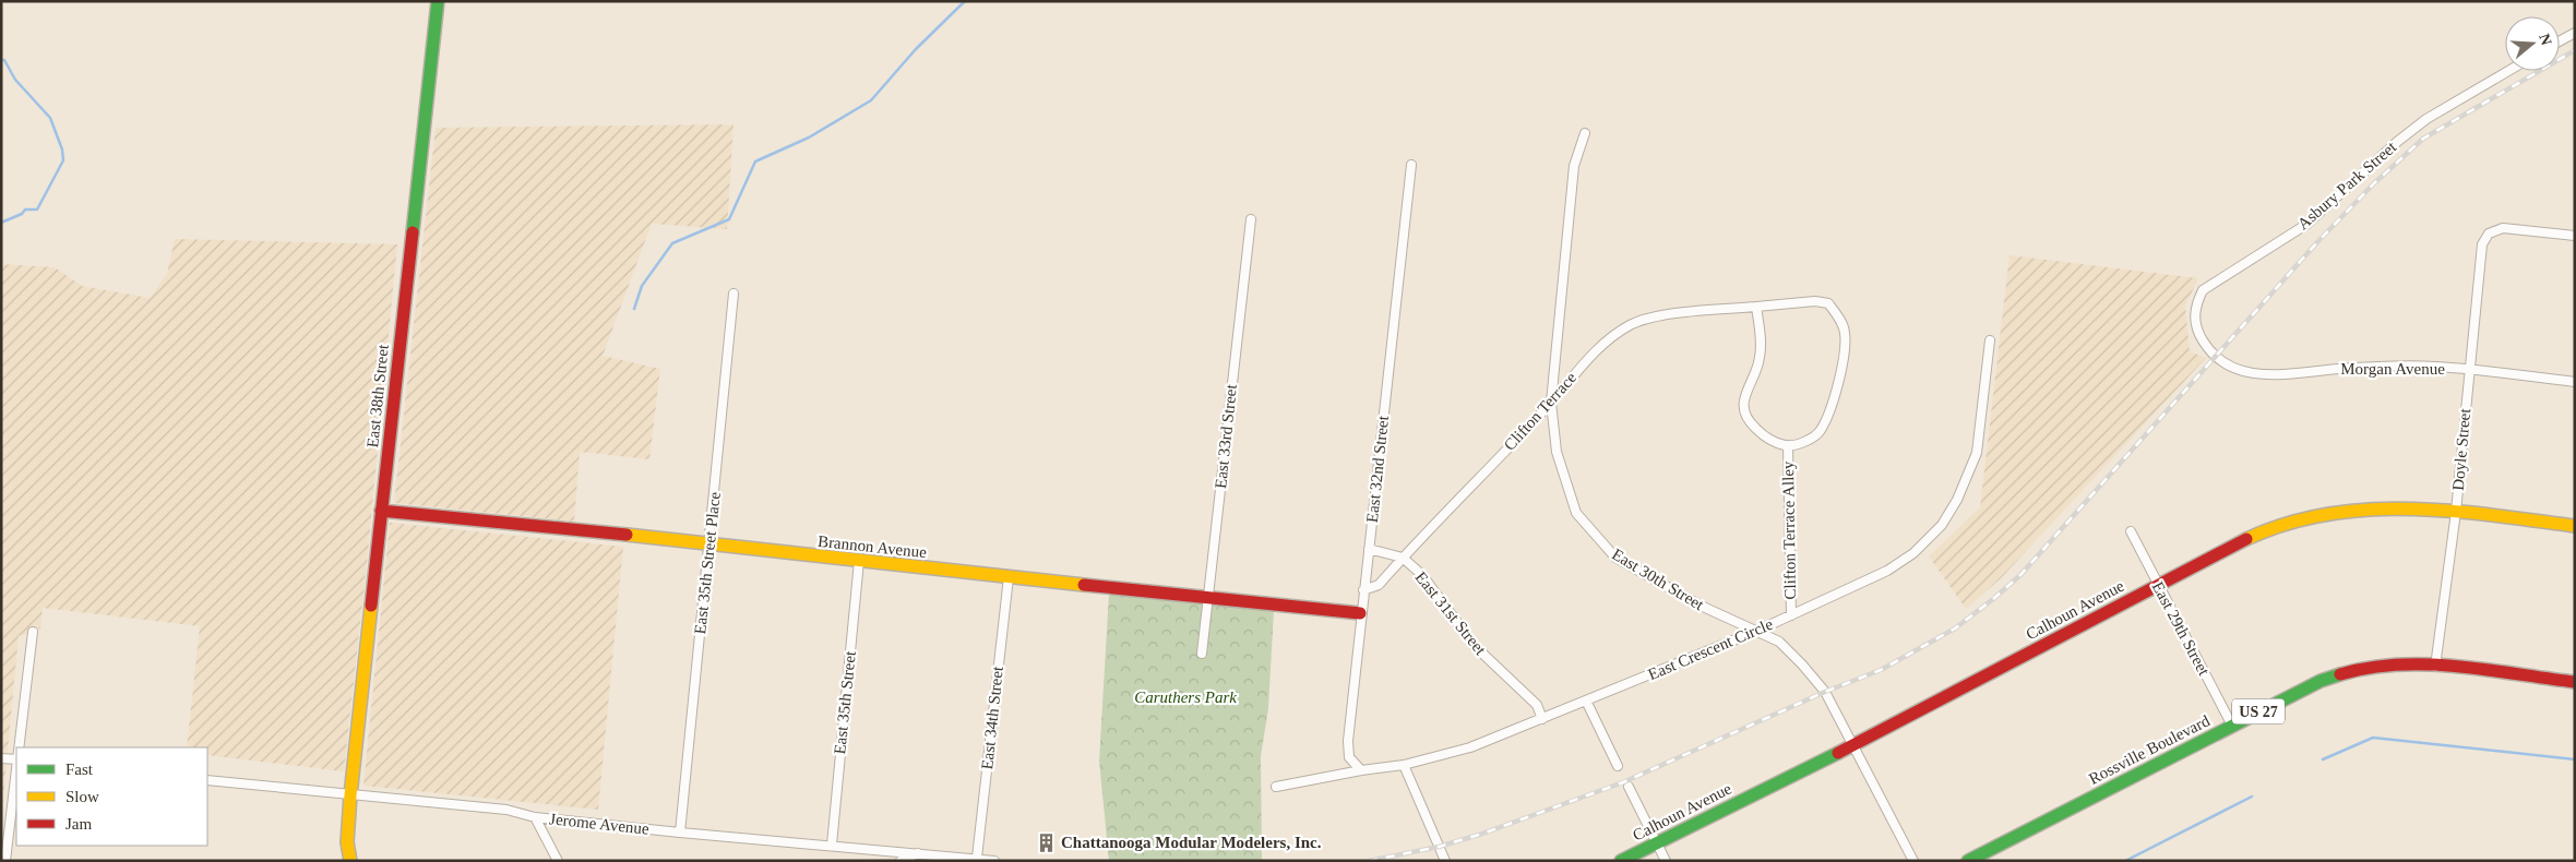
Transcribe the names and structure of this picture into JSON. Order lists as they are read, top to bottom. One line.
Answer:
{"streets":{"main road":["East 38th Street","Brannon Avenue","Calhoun Avenue","US 27","Rossville Boulevard"],"street":["Asbury Park Street","Morgan Avenue","Clifton Terrace","East 33rd Street","Doyle Street","East 32nd Street","Clifton Terrace Alley","East 35th Street Place","East 30th Street","East 31st Street","East 29th Street","East Crescent Circle","East 35th Street","East 34th Street","Jerome Avenue"]},"crossings":[["Asbury Park Street","Morgan Avenue"],["Morgan Avenue","Doyle Street"],["East 38th Street","Brannon Avenue"],["East 38th Street","Jerome Avenue"],["Clifton Terrace","East 32nd Street"],["Clifton Terrace","Clifton Terrace Alley"],["Clifton Terrace","East 30th Street"],["Clifton Terrace","East 31st Street"],["East 33rd Street","Brannon Avenue"],["Doyle Street","Calhoun Avenue"],["Doyle Street","Rossville Boulevard"],["East 32nd Street","Brannon Avenue"],["East 32nd Street","East 31st Street"],["East 32nd Street","East Crescent Circle"],["Clifton Terrace Alley","East Crescent Circle"],["Brannon Avenue","East 35th Street Place"],["Brannon Avenue","East 35th Street"],["Brannon Avenue","East 34th Street"],["East 35th Street Place","Jerome Avenue"],["East 30th Street","Calhoun Avenue"],["East 30th Street","East Crescent Circle"],["Calhoun Avenue","East 29th Street"],["East 31st Street","East Crescent Circle"],["East 29th Street","Rossville Boulevard"],["East 35th Street","Jerome Avenue"],["East 34th Street","Jerome Avenue"]],"parks":["Caruthers Park"],"places":{"building":["Chattanooga Modular Modelers, Inc."]},"legend":["Fast","Slow","Jam"],"north":"right"}
